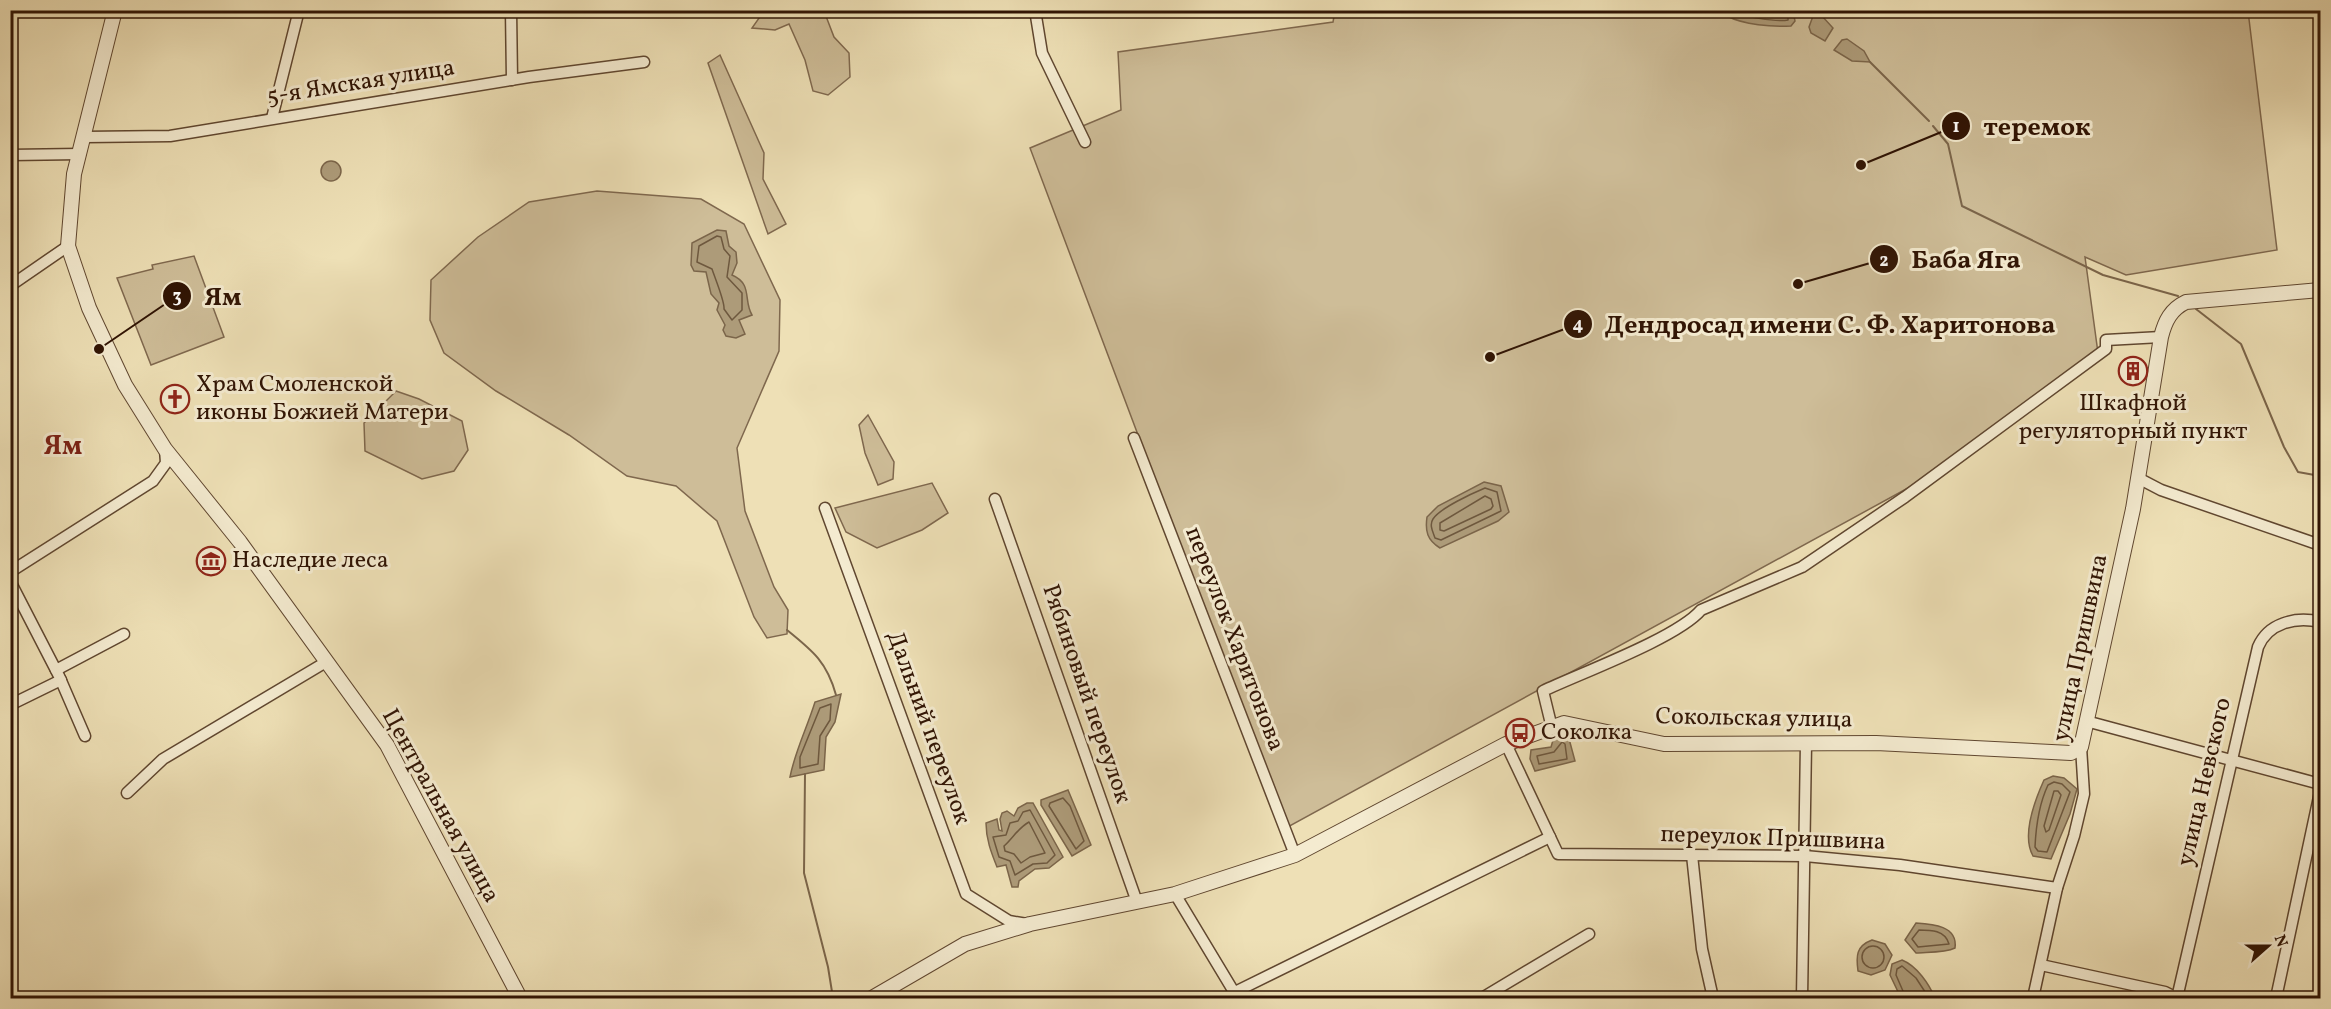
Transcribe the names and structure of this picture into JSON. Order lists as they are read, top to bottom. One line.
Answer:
{"streets":{"street":["5-я Ямская улица","переулок Харитонова","улица Пришвина","Рябиновый переулок","Сокольская улица","Дальний переулок","улица Невского","Центральная улица","переулок Пришвина"]},"crossings":[["5-я Ямская улица","Центральная улица"],["переулок Харитонова","Сокольская улица"],["улица Пришвина","Сокольская улица"],["улица Пришвина","переулок Пришвина"],["Рябиновый переулок","Сокольская улица"],["Сокольская улица","Дальний переулок"]],"districts":["Ям"],"places":{"other":["теремок","Баба Яга","Ям","Дендросад имени С. Ф. Харитонова"],"building":["Шкафной регуляторный пункт"],"church":["Храм Смоленской иконы Божией Матери"],"museum":["Наследие леса"],"bus stop":["Соколка"]},"north":"right"}
